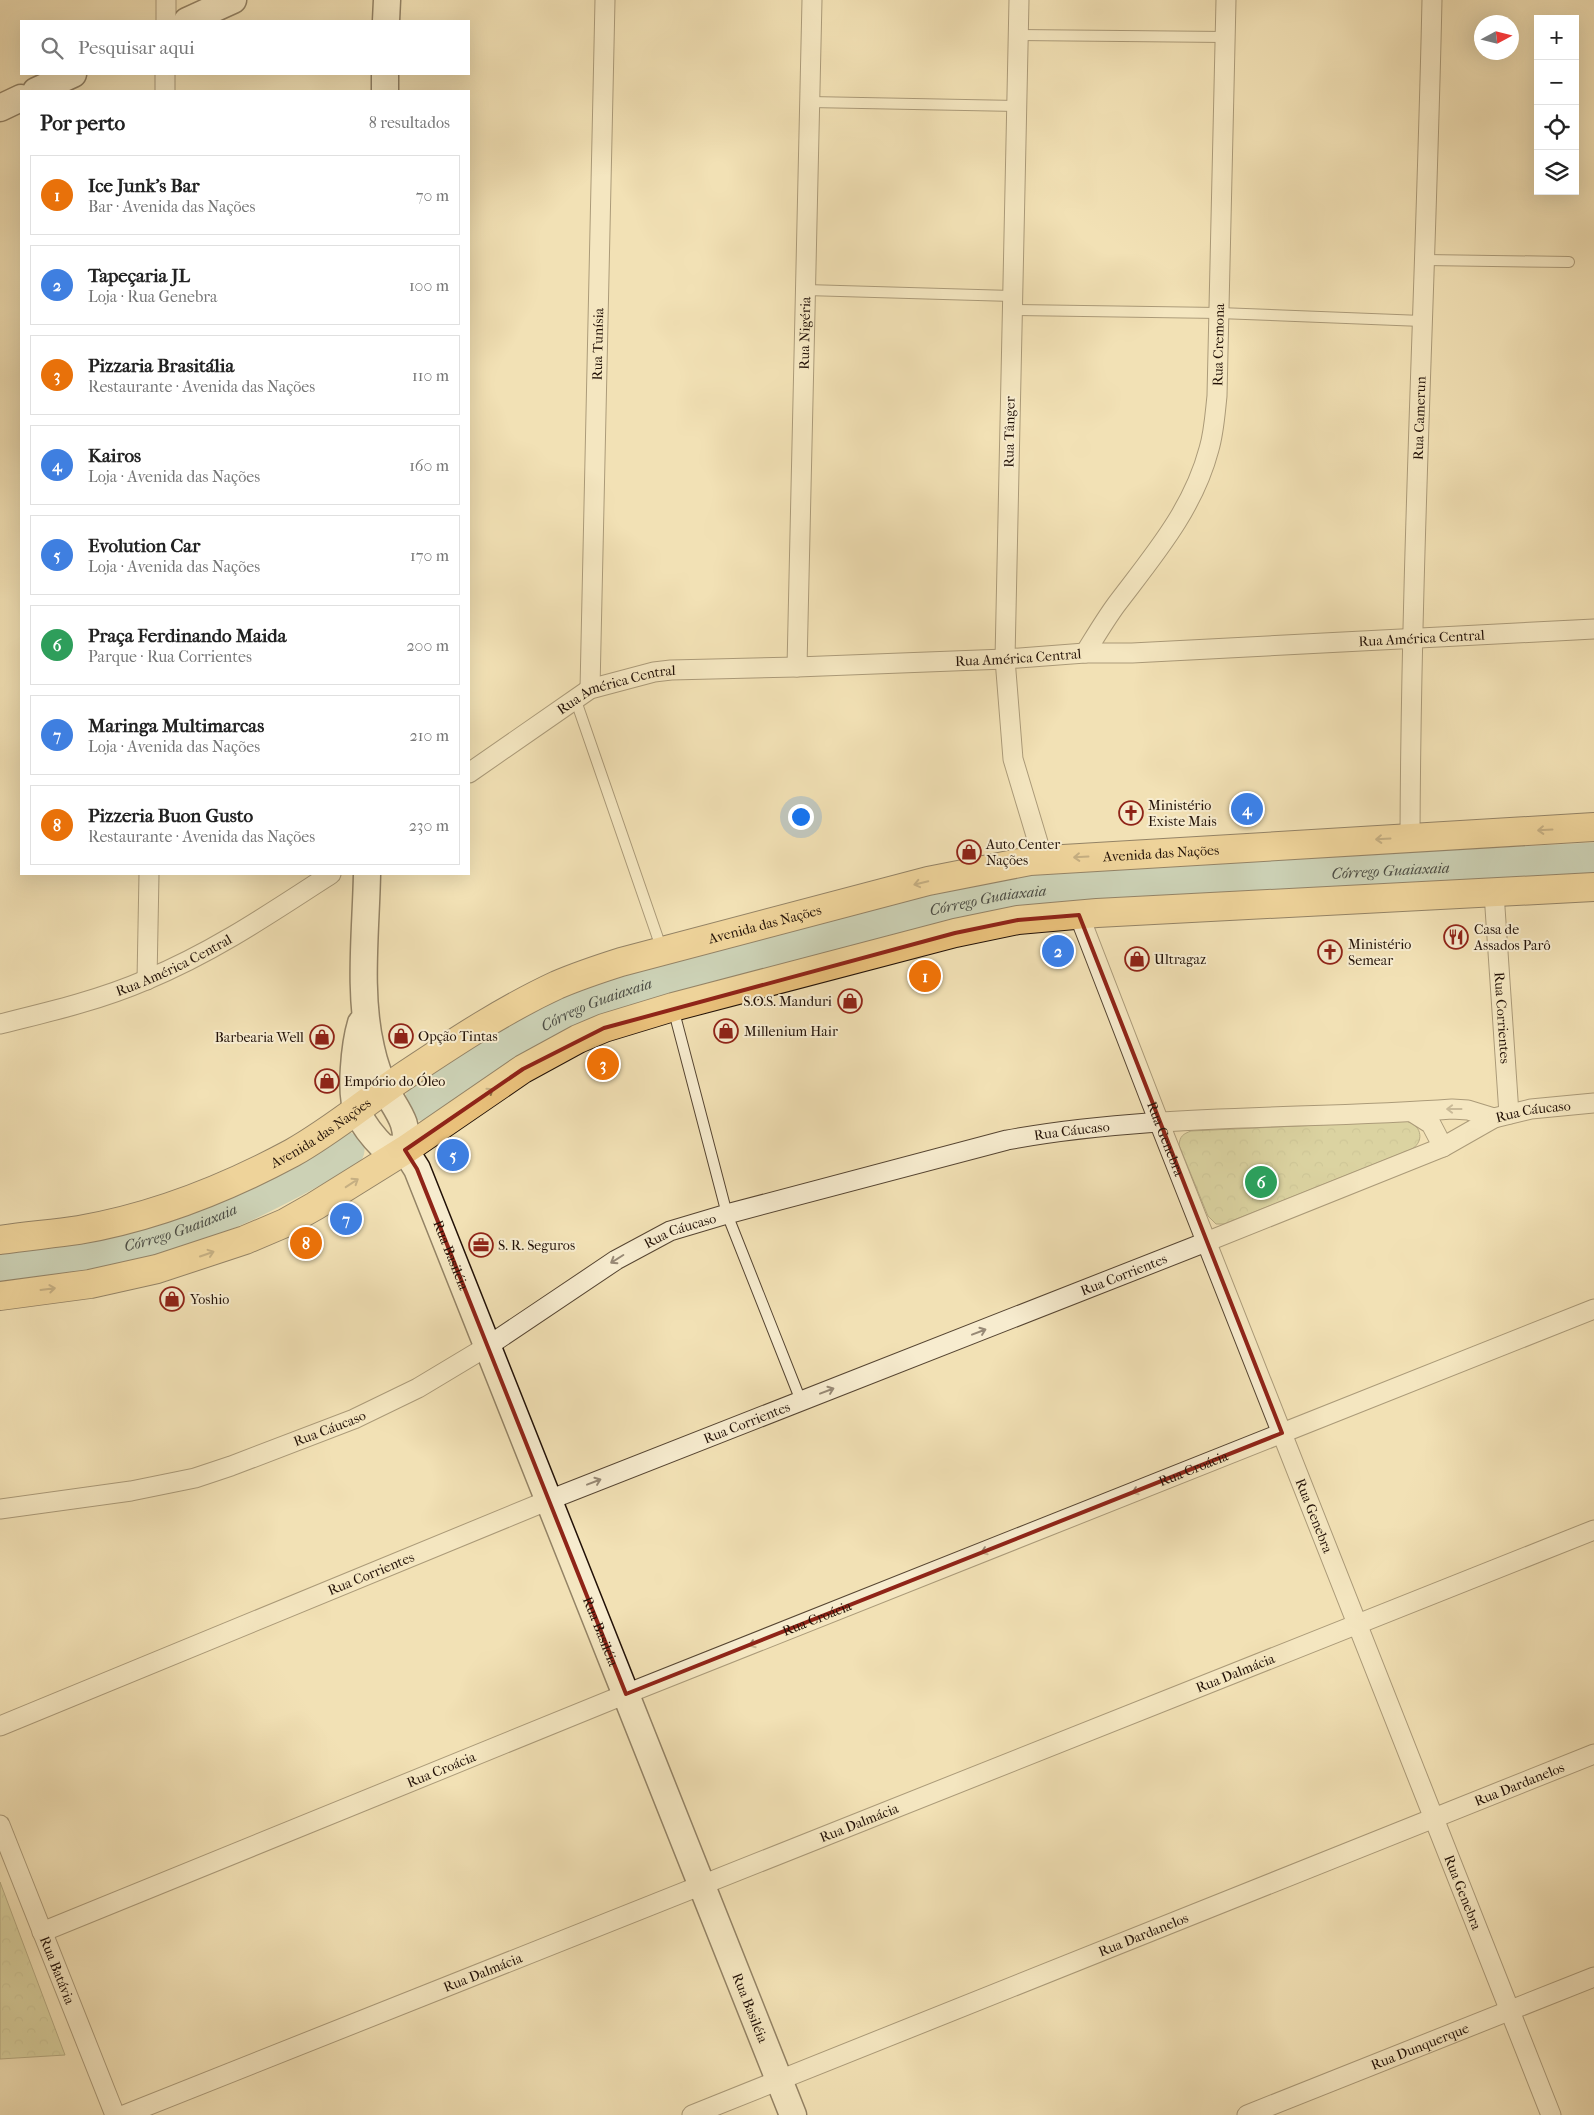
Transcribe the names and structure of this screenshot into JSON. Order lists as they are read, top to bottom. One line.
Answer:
{"streets":{"main road":["Avenida das Nações"],"street":["Rua Nigéria","Rua Tunísia","Rua Cremona","Rua Camerun","Rua Tânger","Rua América Central","Rua Corrientes","Rua Cáucaso","Rua Genebra","Rua Basiléia","Rua Croácia","Rua Dalmácia","Rua Dardanelos","Rua Batávia","Rua Dunquerque"]},"crossings":[["Rua Nigéria","Rua América Central"],["Rua Tunísia","Rua América Central"],["Rua Cremona","Rua América Central"],["Rua Camerun","Rua América Central"],["Rua Camerun","Avenida das Nações"],["Rua Tânger","Rua América Central"],["Rua Tânger","Avenida das Nações"],["Avenida das Nações","Rua Corrientes"],["Avenida das Nações","Rua Genebra"],["Avenida das Nações","Rua Basiléia"],["Rua Corrientes","Rua Cáucaso"],["Rua Corrientes","Rua Genebra"],["Rua Corrientes","Rua Basiléia"],["Rua Cáucaso","Rua Genebra"],["Rua Cáucaso","Rua Basiléia"],["Rua Genebra","Rua Croácia"],["Rua Genebra","Rua Dalmácia"],["Rua Genebra","Rua Dardanelos"],["Rua Genebra","Rua Dunquerque"],["Rua Basiléia","Rua Croácia"],["Rua Basiléia","Rua Dalmácia"],["Rua Basiléia","Rua Dardanelos"],["Rua Croácia","Rua Batávia"]],"one_way":["Rua Corrientes","Rua Croácia"],"water":["Córrego Guaiaxaia"],"places":{"church":["Ministério Existe Mais","Ministério Semear"],"shop":["Auto Center Nações","Ultragaz","S.O.S. Manduri","Millenium Hair","Opção Tintas","Barbearia Well","Empório do Óleo","Yoshio"],"restaurant":["Casa de Assados Parô"],"office":["S. R. Seguros"]},"north":"right","page":{"map_buttons":["+","−"],"search":"Pesquisar aqui","heading":["Por perto","8 resultados"],"list":[{"mark":"1","name":"Ice Junk's Bar","note":"Bar · Avenida das Nações","value":"70 m"},{"mark":"2","name":"Tapeçaria JL","note":"Loja · Rua Genebra","value":"100 m"},{"mark":"3","name":"Pizzaria Brasitália","note":"Restaurante · Avenida das Nações","value":"110 m"},{"mark":"4","name":"Kairos","note":"Loja · Avenida das Nações","value":"160 m"},{"mark":"5","name":"Evolution Car","note":"Loja · Avenida das Nações","value":"170 m"},{"mark":"6","name":"Praça Ferdinando Maida","note":"Parque · Rua Corrientes","value":"200 m"},{"mark":"7","name":"Maringa Multimarcas","note":"Loja · Avenida das Nações","value":"210 m"},{"mark":"8","name":"Pizzeria Buon Gusto","note":"Restaurante · Avenida das Nações","value":"230 m"}],"pins":["4","2","1","3","5","6","7","8"]}}
